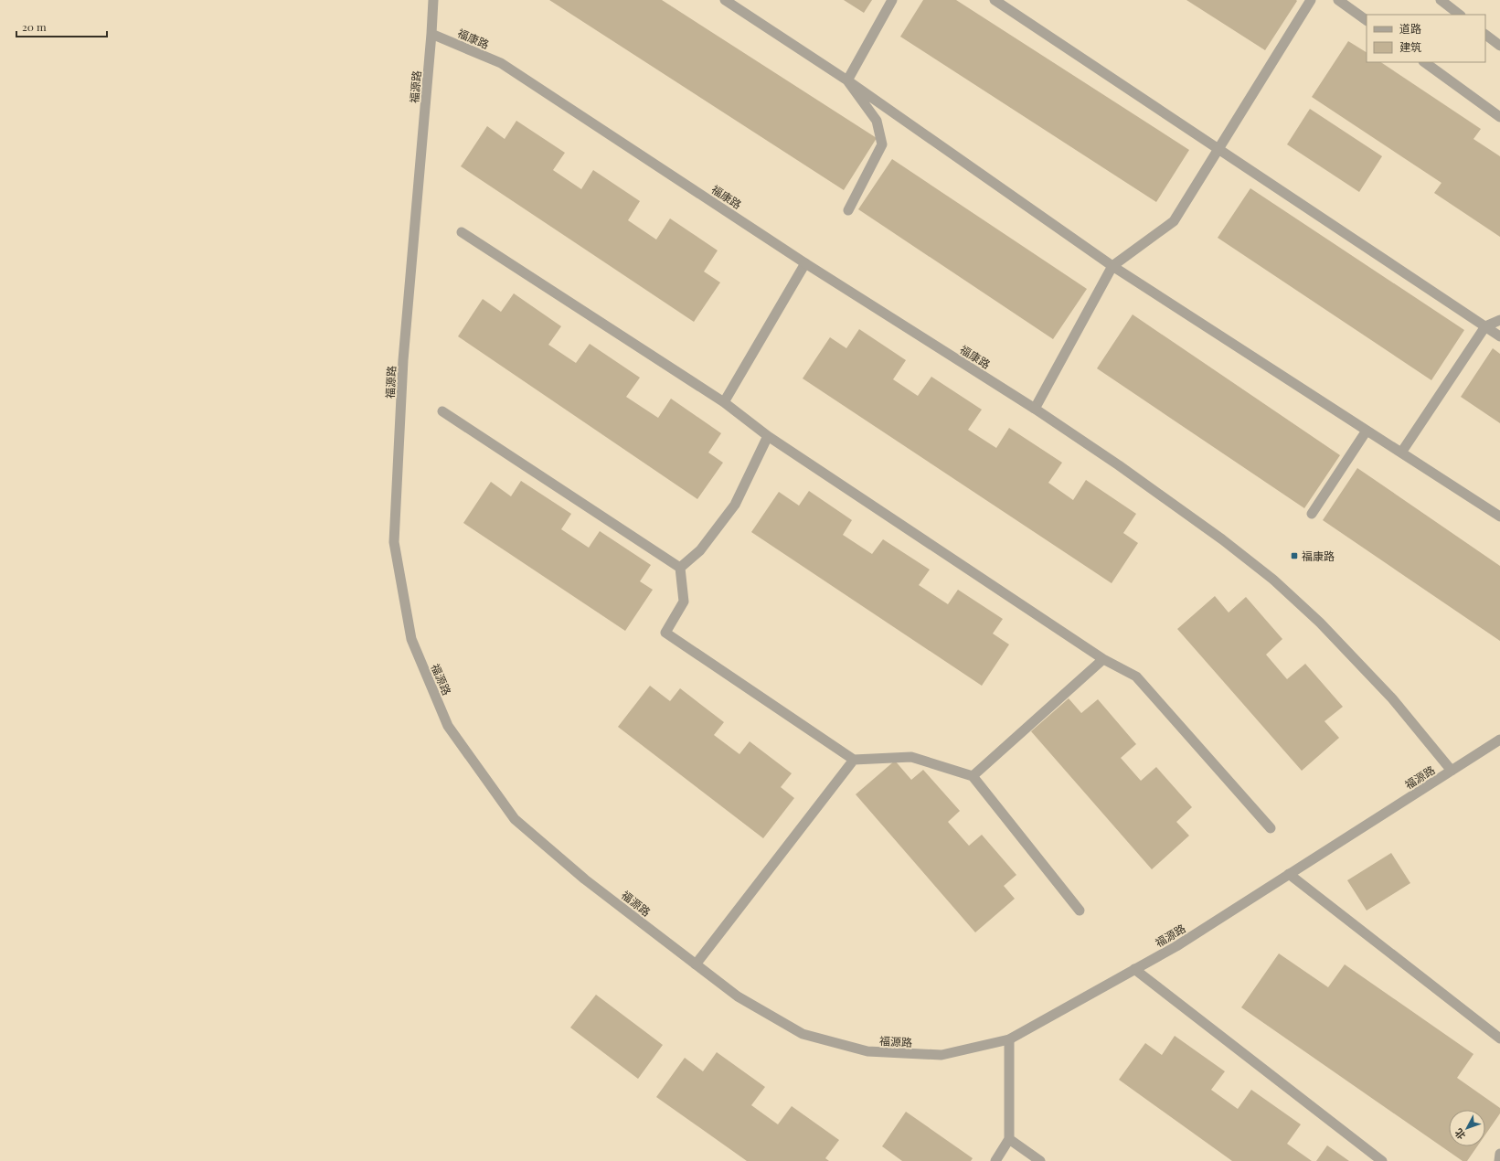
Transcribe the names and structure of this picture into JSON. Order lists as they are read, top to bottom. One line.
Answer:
{"streets":{"street":["福康路","福源路"]},"crossings":[["福康路","福源路"]],"places":{"transit":["福康路"]},"legend":["道路","建筑"],"scale_bar":"20 m","north":"bottom left"}
